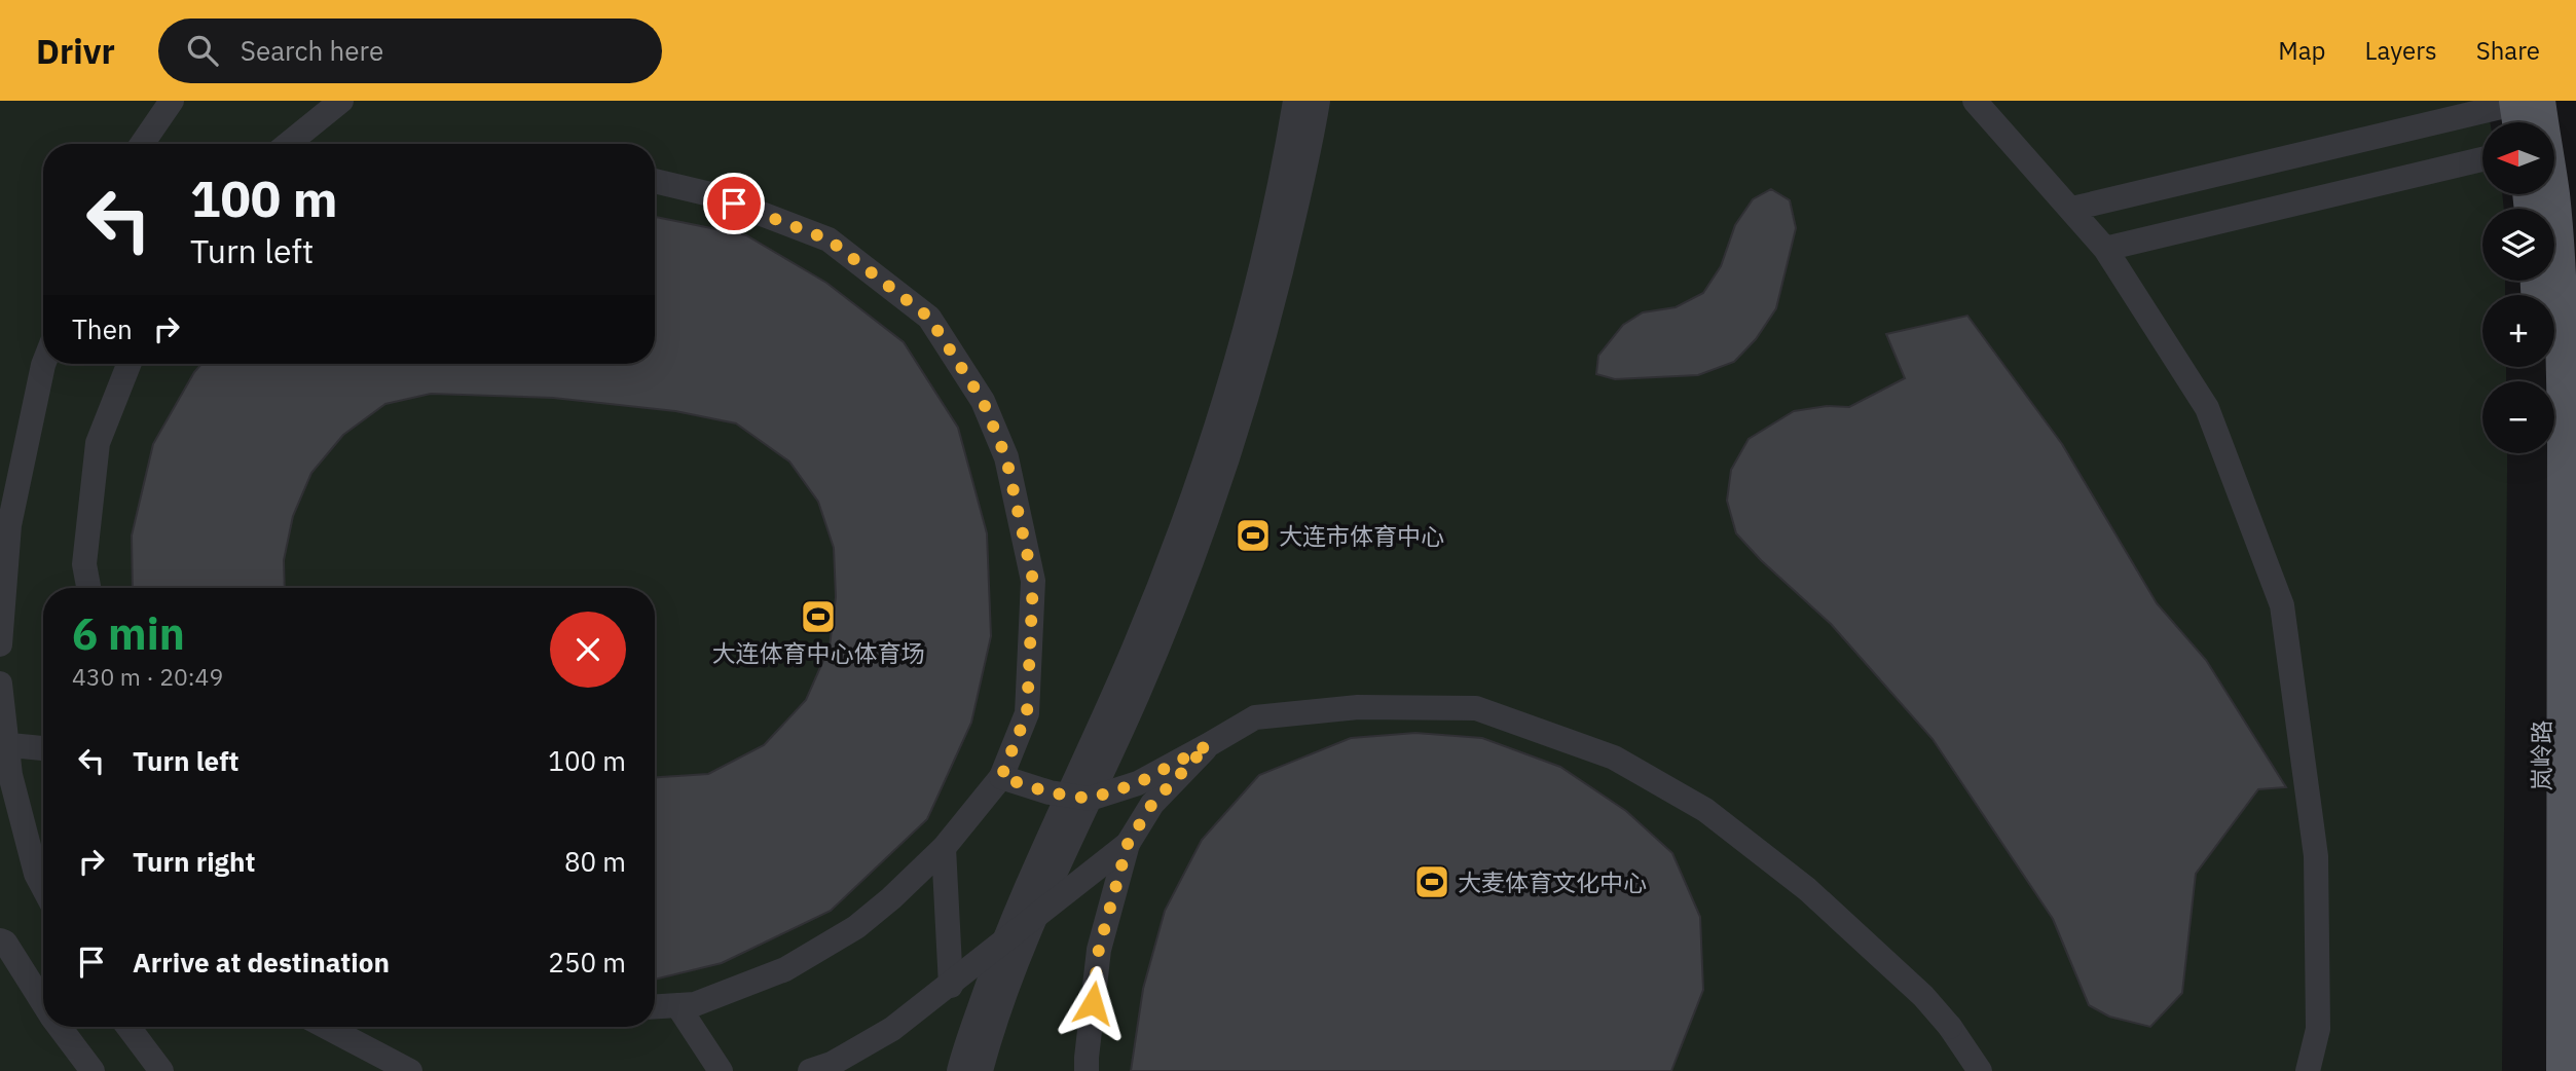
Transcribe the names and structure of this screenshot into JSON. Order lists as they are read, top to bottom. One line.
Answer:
{"streets":{"main road":["岚岭路"]},"places":{"sports":["大连市体育中心","大连体育中心体育场","大麦体育文化中心"]},"north":"left","page":{"header":"Drivr","search":"Search here","nav":["Map","Layers","Share"],"map_buttons":["+","−"],"turn":["100 m","Turn left"],"then":"Then","heading":["6 min","430 m · 20:49"],"list":[{"name":"Turn left","value":"100 m"},{"name":"Turn right","value":"80 m"},{"name":"Arrive at destination","value":"250 m"}]}}
